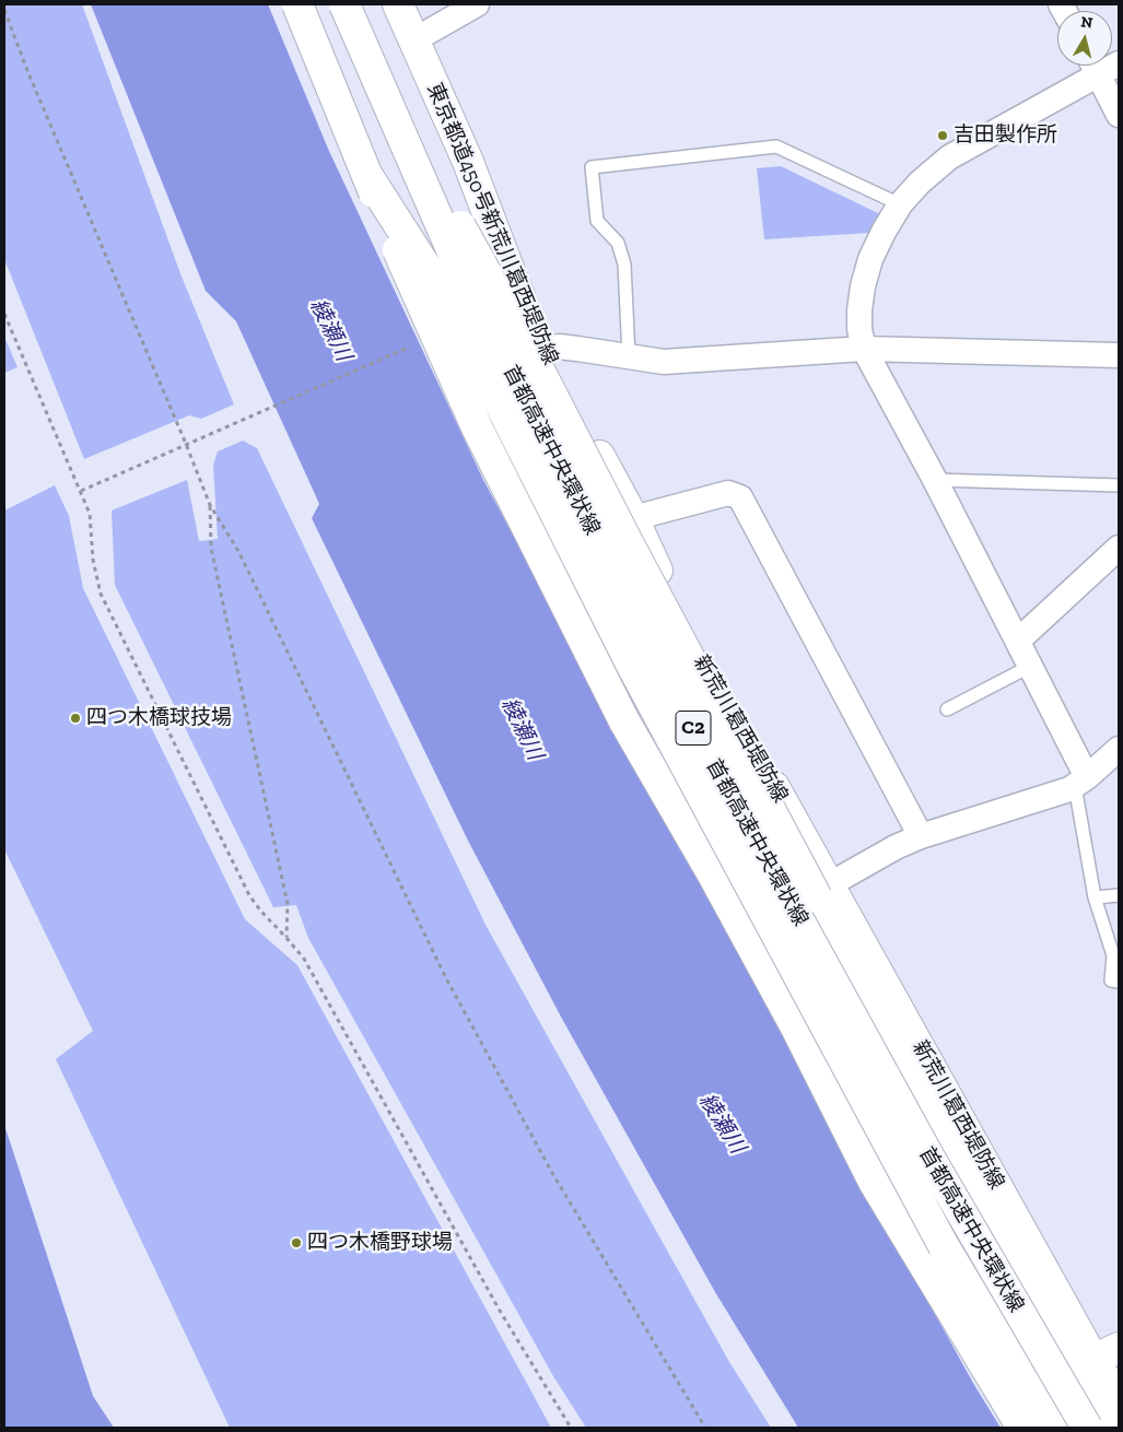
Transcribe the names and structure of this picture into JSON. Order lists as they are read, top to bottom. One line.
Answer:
{"streets":{"main road":["東京都道450号新荒川葛西堤防線","首都高速中央環状線","C2","新荒川葛西堤防線"]},"crossings":[["東京都道450号新荒川葛西堤防線","新荒川葛西堤防線"]],"water":["綾瀬川"],"places":["吉田製作所","四つ木橋球技場","四つ木橋野球場"],"north":"top"}
